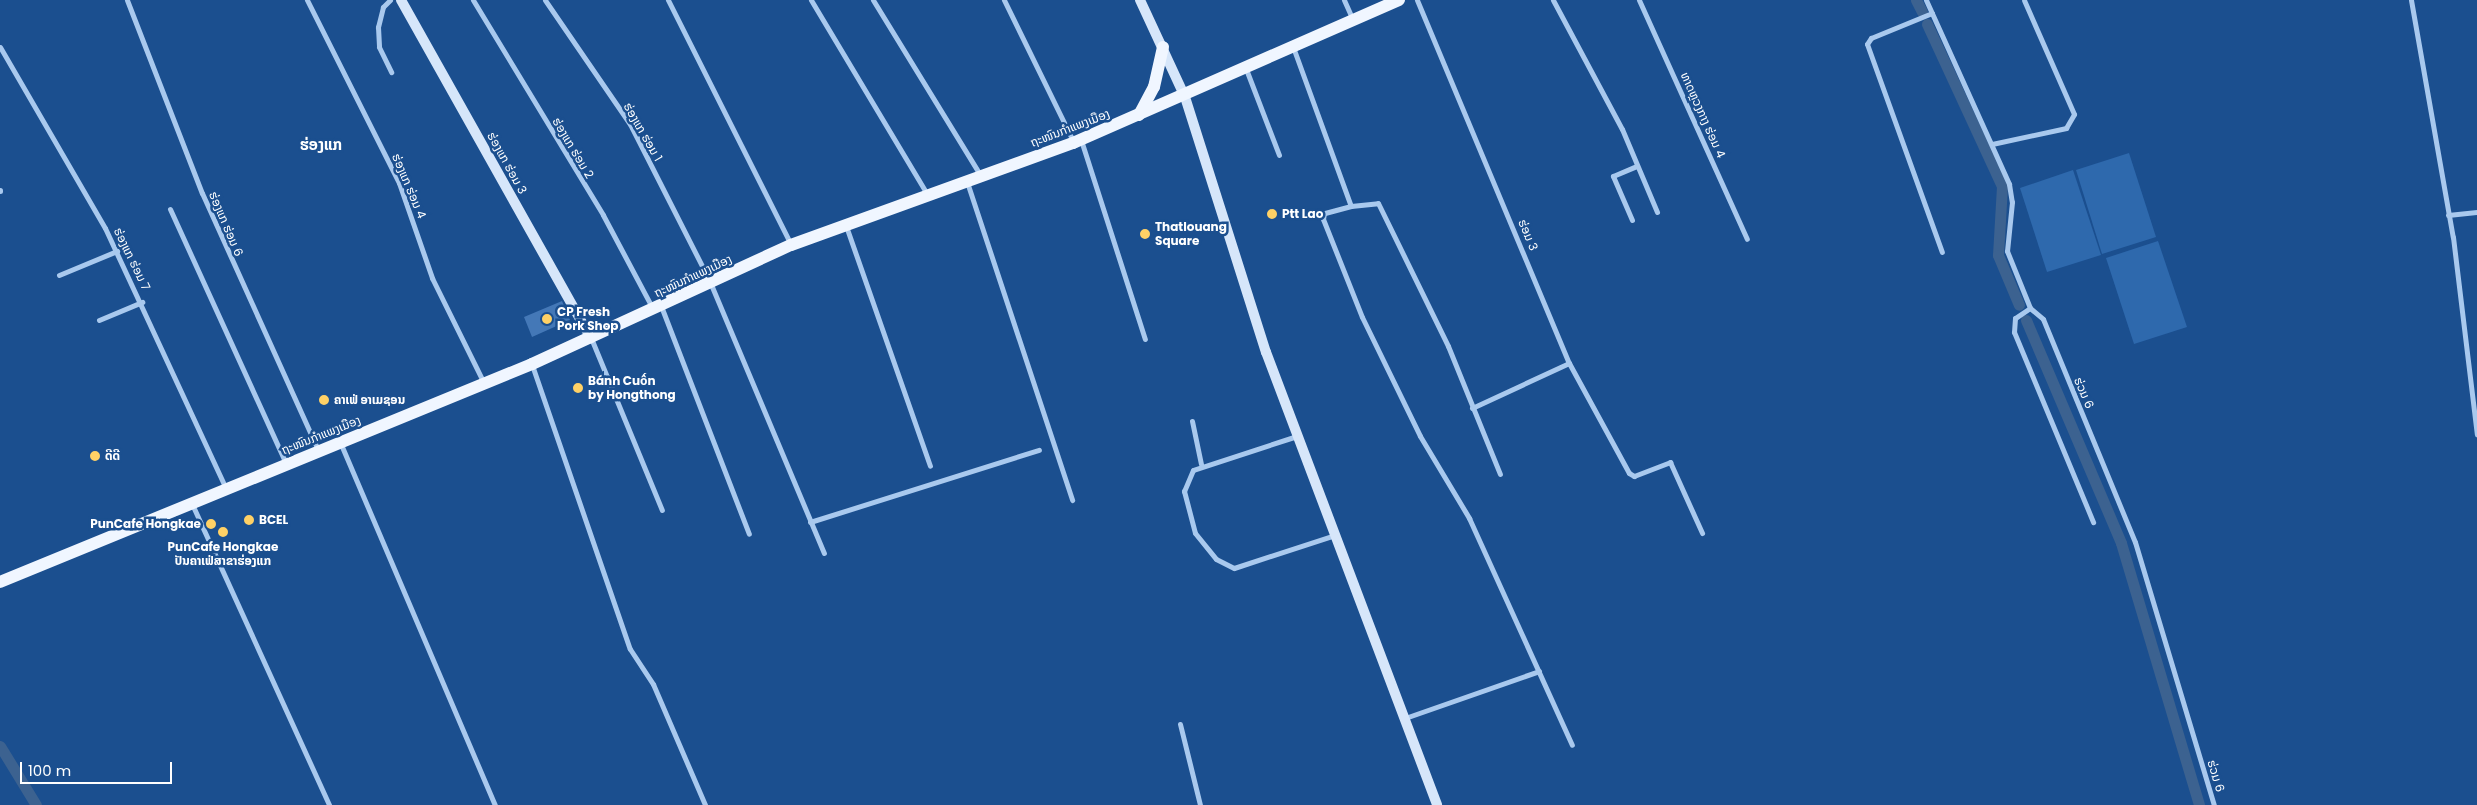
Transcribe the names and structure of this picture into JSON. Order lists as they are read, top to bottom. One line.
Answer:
{"streets":{"main road":["ຖະໜົນກຳແພງເມືອງ","ຮ່ອງແກ ຮ່ອມ 3"],"street":["ທາດຫຼວງກາງ ຮ່ອມ 4","ຮ່ອງແກ ຮ່ອມ 1","ຮ່ອງແກ ຮ່ອມ 2","ຮ່ອງແກ ຮ່ອມ 4","ຮ່ອງແກ ຮ່ອມ 6","ຮ່ອມ 3","ຮ່ອງແກ ຮ່ອມ 7","ຮ່ວມ 6"]},"crossings":[["ຖະໜົນກຳແພງເມືອງ","ຮ່ອງແກ ຮ່ອມ 1"],["ຖະໜົນກຳແພງເມືອງ","ຮ່ອງແກ ຮ່ອມ 2"],["ຖະໜົນກຳແພງເມືອງ","ຮ່ອງແກ ຮ່ອມ 3"],["ຖະໜົນກຳແພງເມືອງ","ຮ່ອງແກ ຮ່ອມ 4"],["ຖະໜົນກຳແພງເມືອງ","ຮ່ອງແກ ຮ່ອມ 6"],["ຖະໜົນກຳແພງເມືອງ","ຮ່ອງແກ ຮ່ອມ 7"]],"districts":["ຮ່ອງແກ"],"places":["Ptt Lao","Thatlouang Square","CP Fresh Pork Shop","Bánh Cuốn by Hongthong","ຄາເຟ່ ອາເມຊອນ","ດີດີ","BCEL","PunCafe Hongkae","PunCafe Hongkae ປັນຄາເຟ່ສາຂາຮ່ອງແກ"],"scale_bar":"100 m"}
